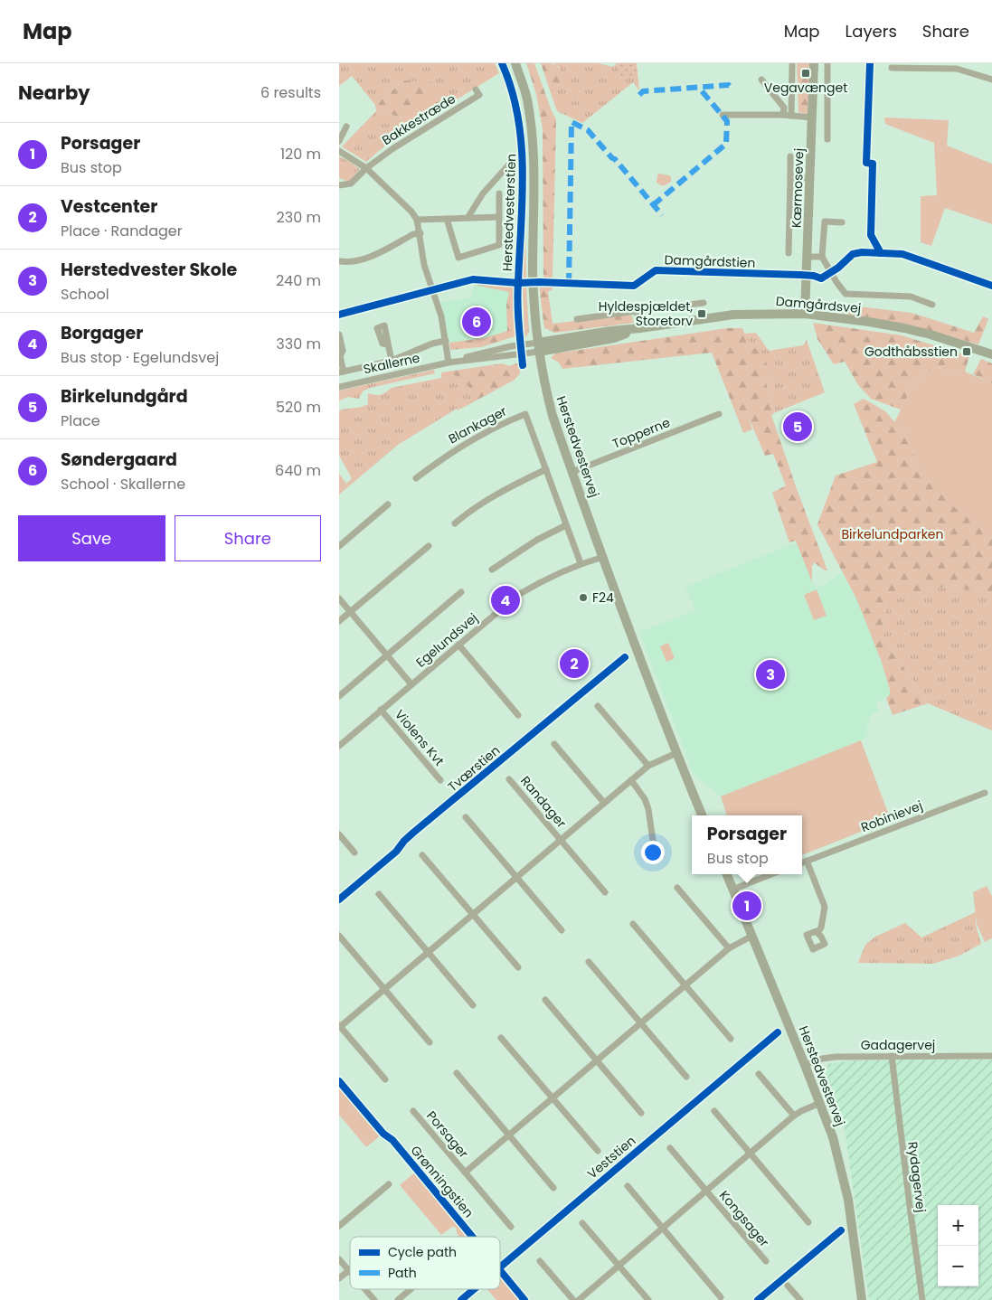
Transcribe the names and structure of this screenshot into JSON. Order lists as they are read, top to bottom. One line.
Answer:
{"streets":{"street":["Bakkestræde","Kærmosevej","Damgårdsvej","Skallerne","Blankager","Topperne","Herstedvestervej","Egelundsvej","Violens Kvt","Randager","Robinievej","Gadagervej","Porsager","Rydagervej","Kongsager"],"cycle path":["Herstedvesterstien","Damgårdstien","Tværstien","Veststien","Grønningstien"]},"crossings":[["Kærmosevej","Damgårdsvej"],["Damgårdsvej","Skallerne"],["Damgårdsvej","Herstedvestervej"],["Skallerne","Herstedvestervej"],["Blankager","Egelundsvej"],["Topperne","Herstedvestervej"],["Herstedvestervej","Egelundsvej"],["Herstedvestervej","Randager"],["Herstedvestervej","Gadagervej"],["Herstedvestervej","Porsager"],["Herstedvestervej","Kongsager"],["Egelundsvej","Violens Kvt"],["Gadagervej","Rydagervej"]],"parks":["Birkelundparken"],"places":{"transit":["Vegavænget","Hyldespjældet, Storetorv","Godthåbsstien"],"other":["F24"]},"legend":["Cycle path","Path"],"page":{"header":"Map","nav":["Map","Layers","Share"],"heading":["Nearby","6 results"],"list":[{"mark":"1","name":"Porsager","note":"Bus stop","value":"120 m"},{"mark":"2","name":"Vestcenter","note":"Place · Randager","value":"230 m"},{"mark":"3","name":"Herstedvester Skole","note":"School","value":"240 m"},{"mark":"4","name":"Borgager","note":"Bus stop · Egelundsvej","value":"330 m"},{"mark":"5","name":"Birkelundgård","note":"Place","value":"520 m"},{"mark":"6","name":"Søndergaard","note":"School · Skallerne","value":"640 m"}],"pins":["6","5","4","2","3","1"],"buttons":["Save","Share"],"popup":["Porsager","Bus stop"],"map_buttons":["+","−"]}}
